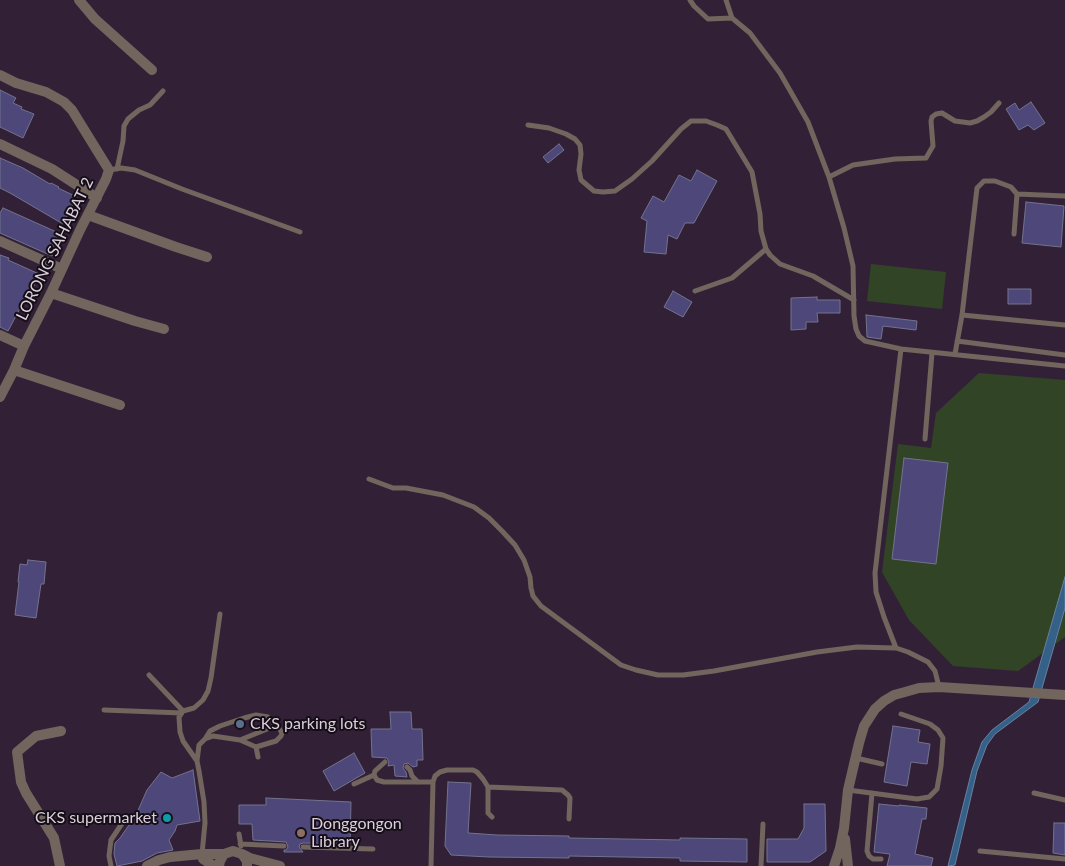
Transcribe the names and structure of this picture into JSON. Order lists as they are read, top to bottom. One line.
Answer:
{"streets":{"street":["LORONG SAHABAT 2"]},"places":["CKS parking lots","CKS supermarket","Donggongon Library"]}
